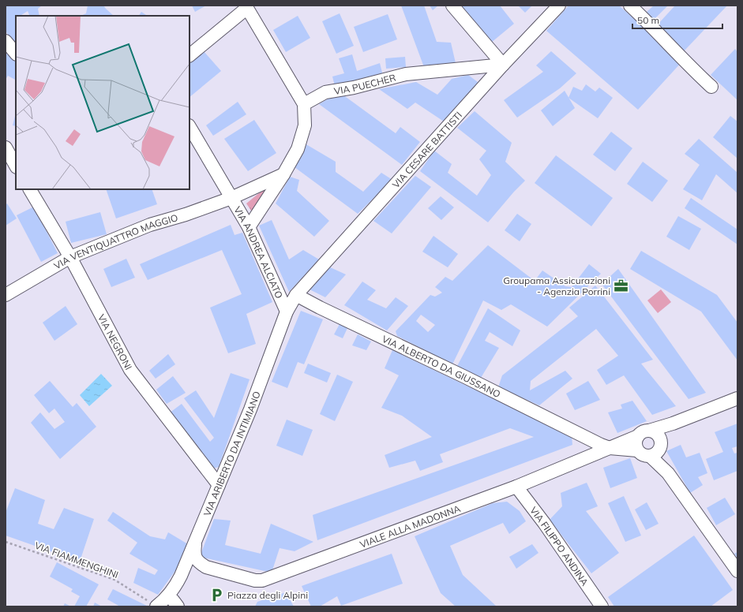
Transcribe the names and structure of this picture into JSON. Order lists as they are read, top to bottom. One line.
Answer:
{"streets":{"street":["VIA PUECHER","VIA CESARE BATTISTI","VIA VENTIQUATTRO MAGGIO","VIA ANDREA ALCIATO","VIA NEGRONI","VIA ALBERTO DA GIUSSANO","VIA ARIBERTO DA INTIMIANO","VIALE ALLA MADONNA","VIA FILIPPO ANDINA"],"path":["VIA FIAMMENGHINI"]},"crossings":[["VIA PUECHER","VIA CESARE BATTISTI"],["VIA CESARE BATTISTI","VIA ALBERTO DA GIUSSANO"],["VIA CESARE BATTISTI","VIA ARIBERTO DA INTIMIANO"],["VIA VENTIQUATTRO MAGGIO","VIA ANDREA ALCIATO"],["VIA VENTIQUATTRO MAGGIO","VIA NEGRONI"],["VIA ANDREA ALCIATO","VIA ARIBERTO DA INTIMIANO"],["VIA NEGRONI","VIA ARIBERTO DA INTIMIANO"],["VIA ALBERTO DA GIUSSANO","VIA ARIBERTO DA INTIMIANO"],["VIA ALBERTO DA GIUSSANO","VIALE ALLA MADONNA"],["VIA ARIBERTO DA INTIMIANO","VIALE ALLA MADONNA"],["VIA ARIBERTO DA INTIMIANO","VIA FIAMMENGHINI"],["VIALE ALLA MADONNA","VIA FILIPPO ANDINA"]],"places":{"office":["Groupama Assicurazioni - Agenzia Porrini"],"parking":["Piazza degli Alpini"]},"scale_bar":"50 m"}
